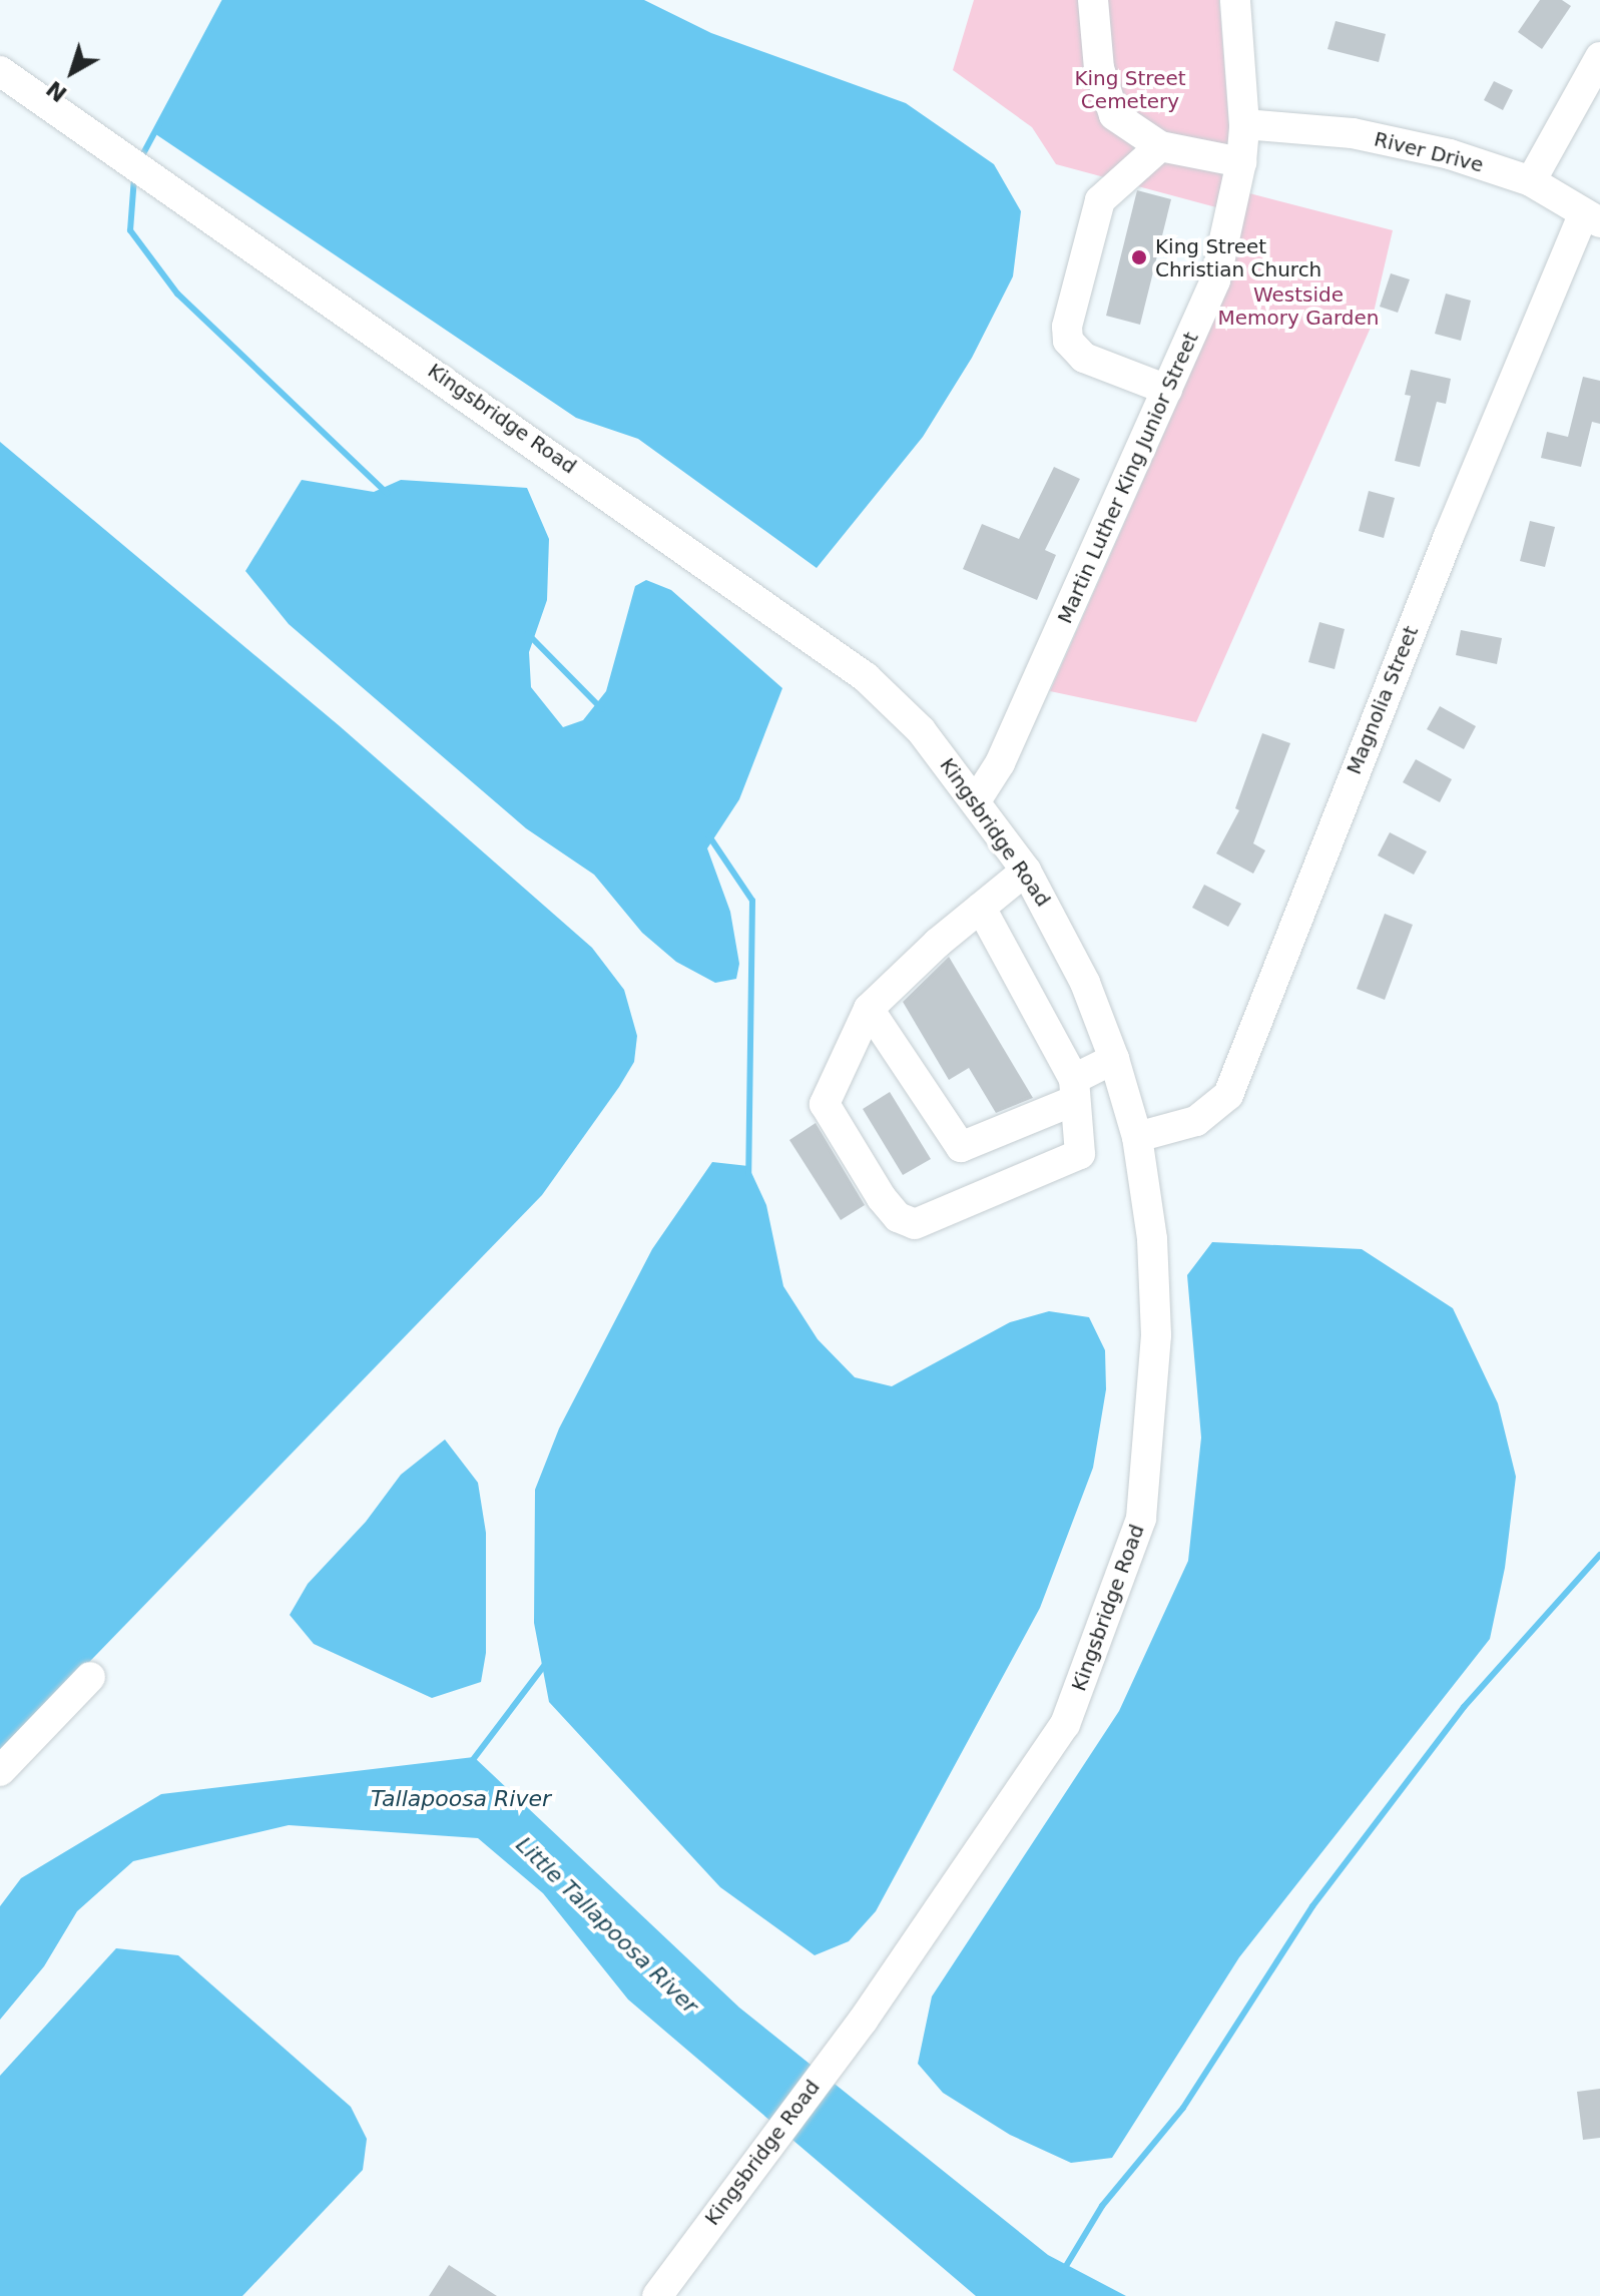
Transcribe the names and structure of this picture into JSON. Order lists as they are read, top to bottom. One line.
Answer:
{"streets":{"street":["River Drive","Kingsbridge Road","Martin Luther King Junior Street","Magnolia Street"]},"crossings":[["River Drive","Martin Luther King Junior Street"],["River Drive","Magnolia Street"],["Kingsbridge Road","Martin Luther King Junior Street"],["Kingsbridge Road","Magnolia Street"]],"water":["Tallapoosa River","Little Tallapoosa River"],"parks":["King Street Cemetery","Westside Memory Garden"],"places":["King Street Christian Church"],"north":"bottom left"}
